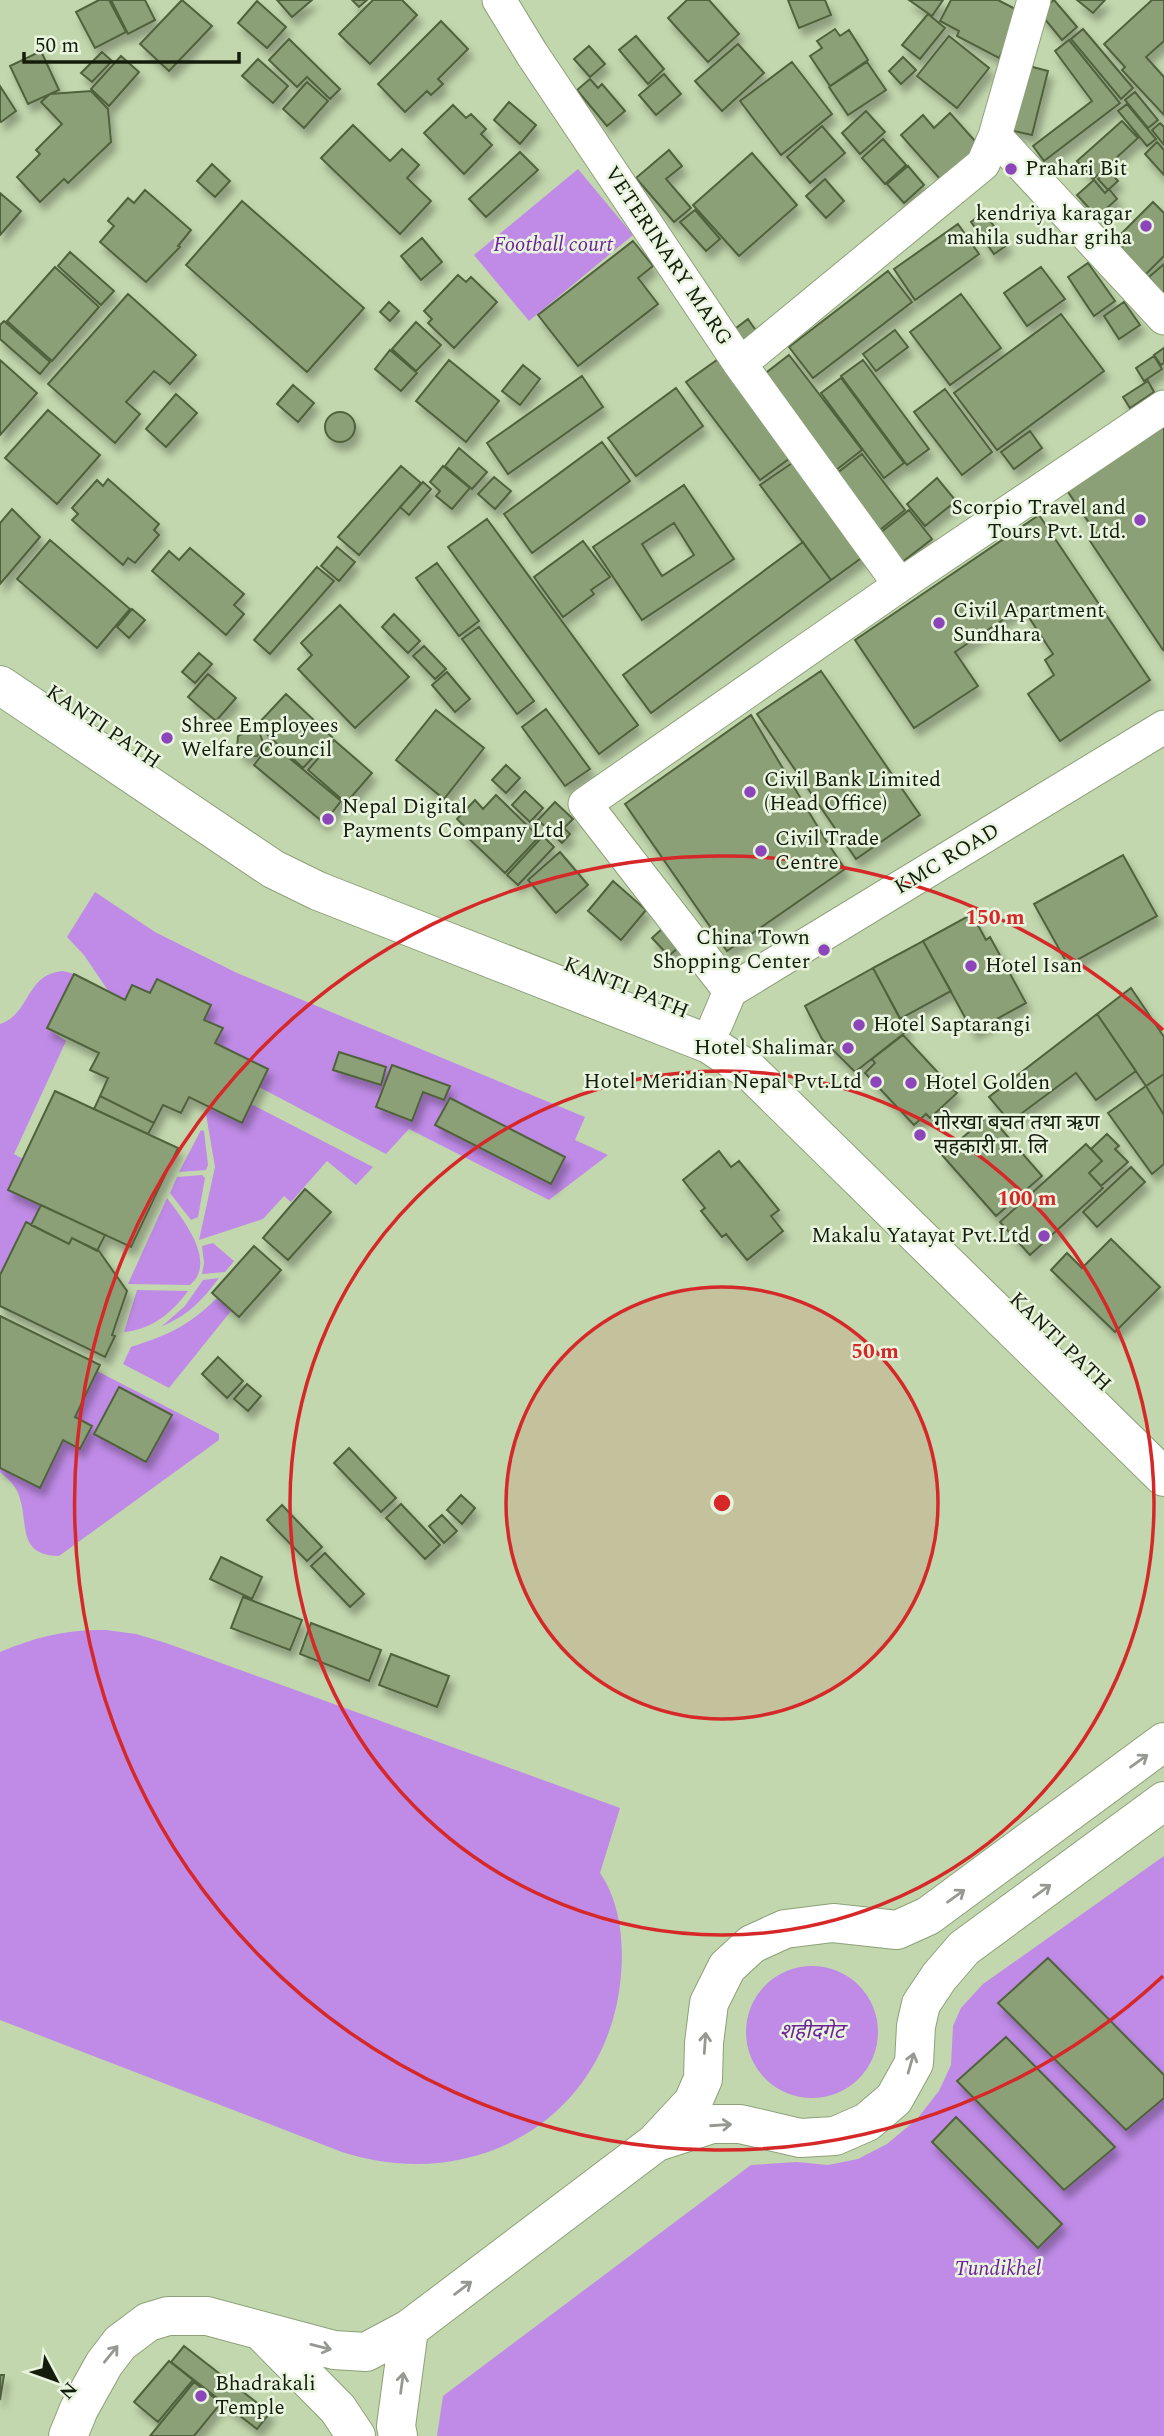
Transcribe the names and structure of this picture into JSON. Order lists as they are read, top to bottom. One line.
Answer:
{"streets":{"main road":["KANTI PATH"],"street":["VETERINARY MARG","KMC ROAD"]},"crossings":[["KANTI PATH","KMC ROAD"]],"parks":["Football court","शहीदगेट","Tundikhel"],"places":["Prahari Bit","kendriya karagar mahila sudhar griha","Scorpio Travel and Tours Pvt. Ltd.","Civil Apartment Sundhara","Shree Employees Welfare Council","Civil Bank Limited (Head Office)","Nepal Digital Payments Company Ltd","Civil Trade Centre","China Town Shopping Center","Hotel Isan","Hotel Saptarangi","Hotel Shalimar","Hotel Meridian Nepal Pvt.Ltd","Hotel Golden","गोरखा बचत तथा ऋण सहकारी प्रा. लि","Makalu Yatayat Pvt.Ltd","Bhadrakali Temple"],"scale_bar":"50 m","north":"bottom right","rings":["150 m","100 m","50 m"]}
